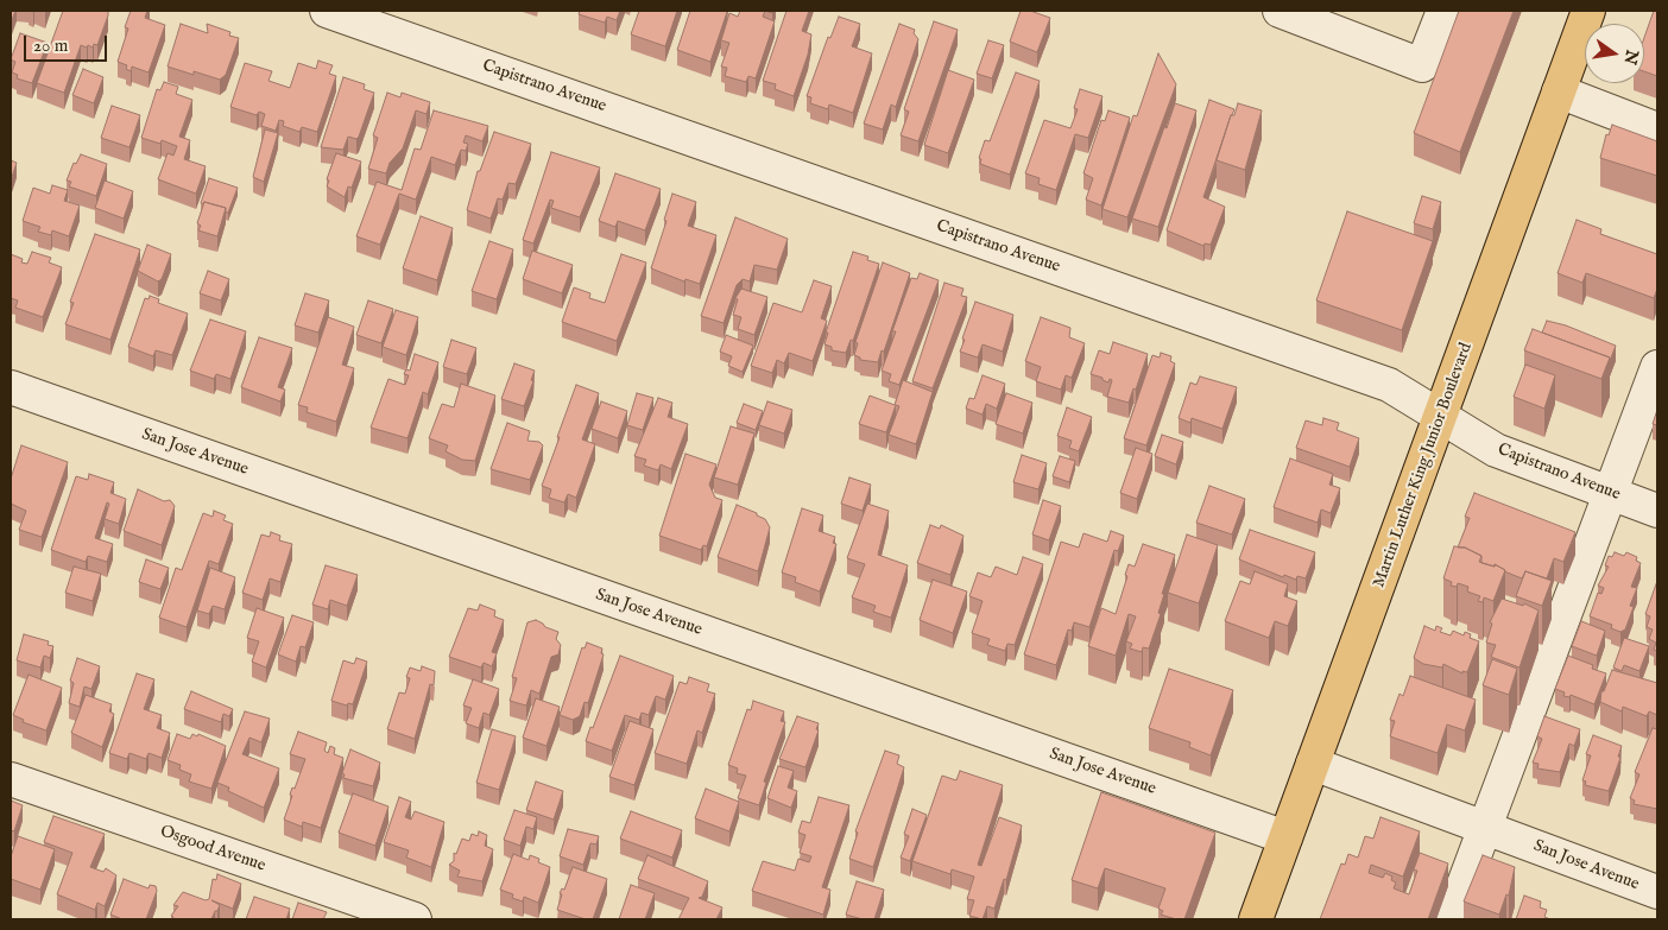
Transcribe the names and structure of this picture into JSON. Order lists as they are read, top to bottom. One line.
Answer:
{"streets":{"main road":["Martin Luther King Junior Boulevard"],"street":["Capistrano Avenue","San Jose Avenue","Osgood Avenue"]},"crossings":[["Capistrano Avenue","Martin Luther King Junior Boulevard"],["San Jose Avenue","Martin Luther King Junior Boulevard"]],"scale_bar":"20 m","north":"right"}
